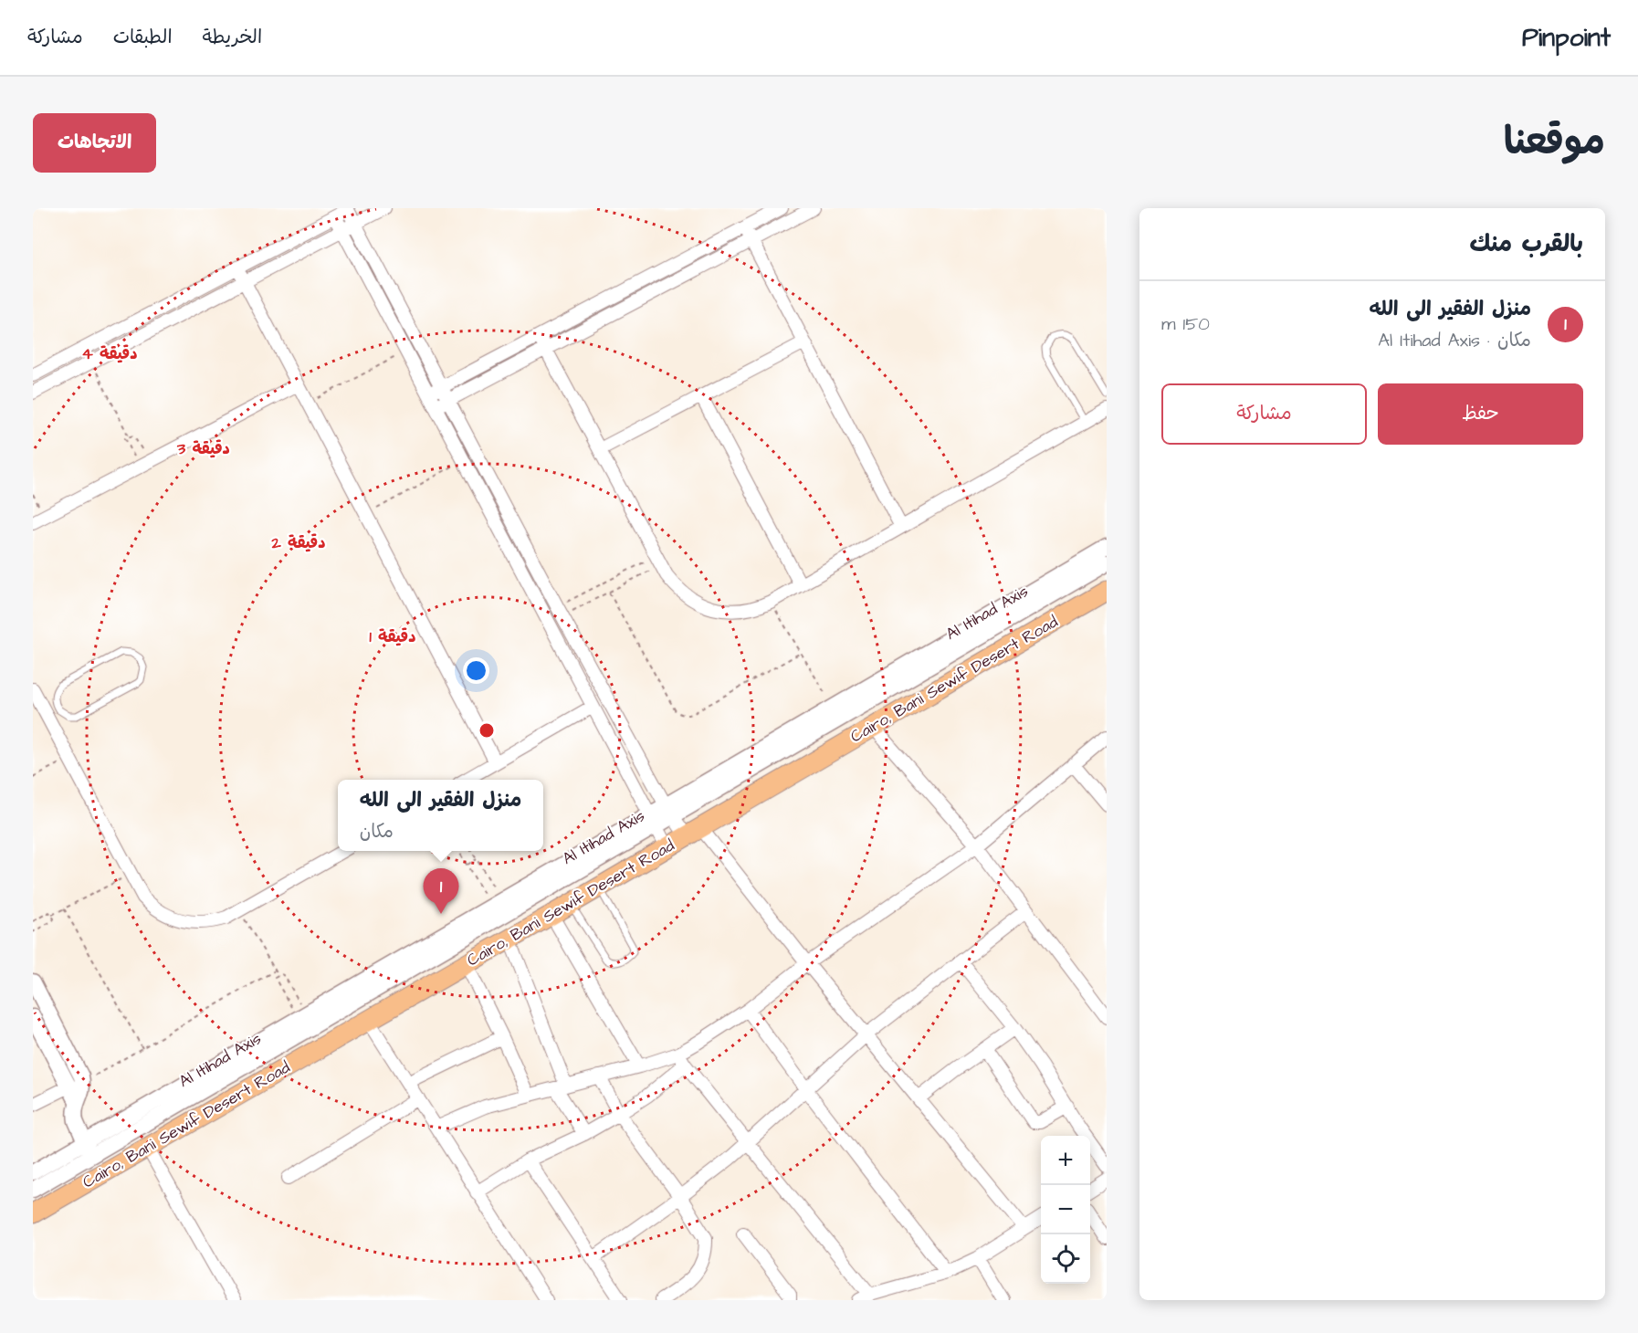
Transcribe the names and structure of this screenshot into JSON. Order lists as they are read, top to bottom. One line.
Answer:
{"streets":{"main road":["Cairo, Bani Sewif Desert Road"],"street":["Al Itihad Axis"]},"page":{"header":"Pinpoint","nav":["الخريطة","الطبقات","مشاركة"],"title":"موقعنا","buttons":["الاتجاهات",["حفظ","مشاركة"]],"heading":"بالقرب منك","list":[{"mark":"1","name":"منزل الفقير الى الله","note":"مكان · Al Itihad Axis","value":"150 m"}],"popup":["منزل الفقير الى الله","مكان"],"pins":"1","map_buttons":["+","−"]},"rings":["4 دقيقة","3 دقيقة","2 دقيقة","1 دقيقة"]}
